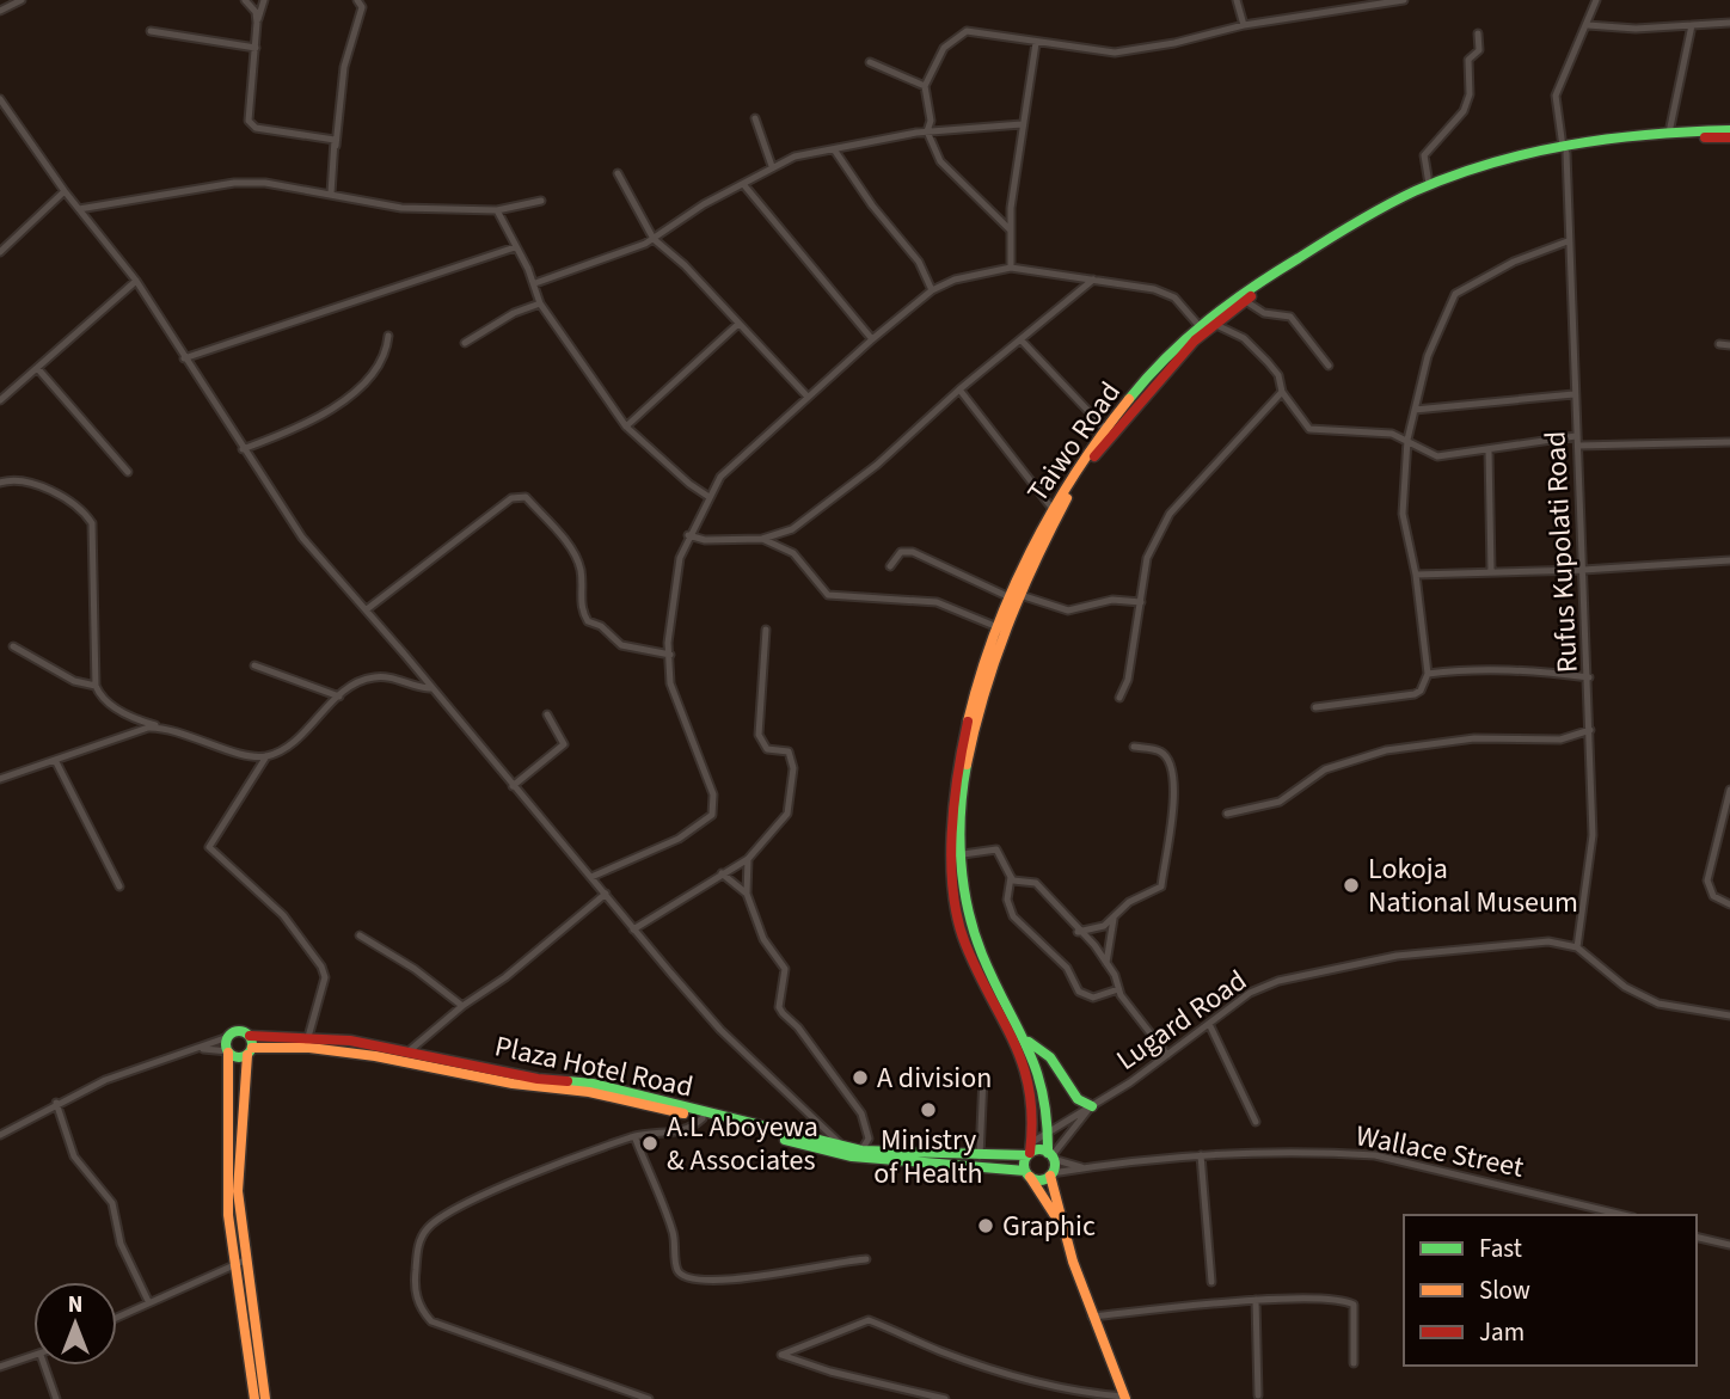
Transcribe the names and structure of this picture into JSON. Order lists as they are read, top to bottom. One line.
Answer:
{"streets":{"main road":["Taiwo Road","Plaza Hotel Road"],"street":["Rufus Kupolati Road","Lugard Road","Wallace Street"]},"crossings":[["Taiwo Road","Rufus Kupolati Road"],["Taiwo Road","Plaza Hotel Road"],["Taiwo Road","Wallace Street"],["Rufus Kupolati Road","Lugard Road"],["Plaza Hotel Road","Wallace Street"]],"places":["Lokoja National Museum","A division","Ministry of Health","A.L Aboyewa & Associates","Graphic"],"legend":["Fast","Slow","Jam"],"north":"top"}
